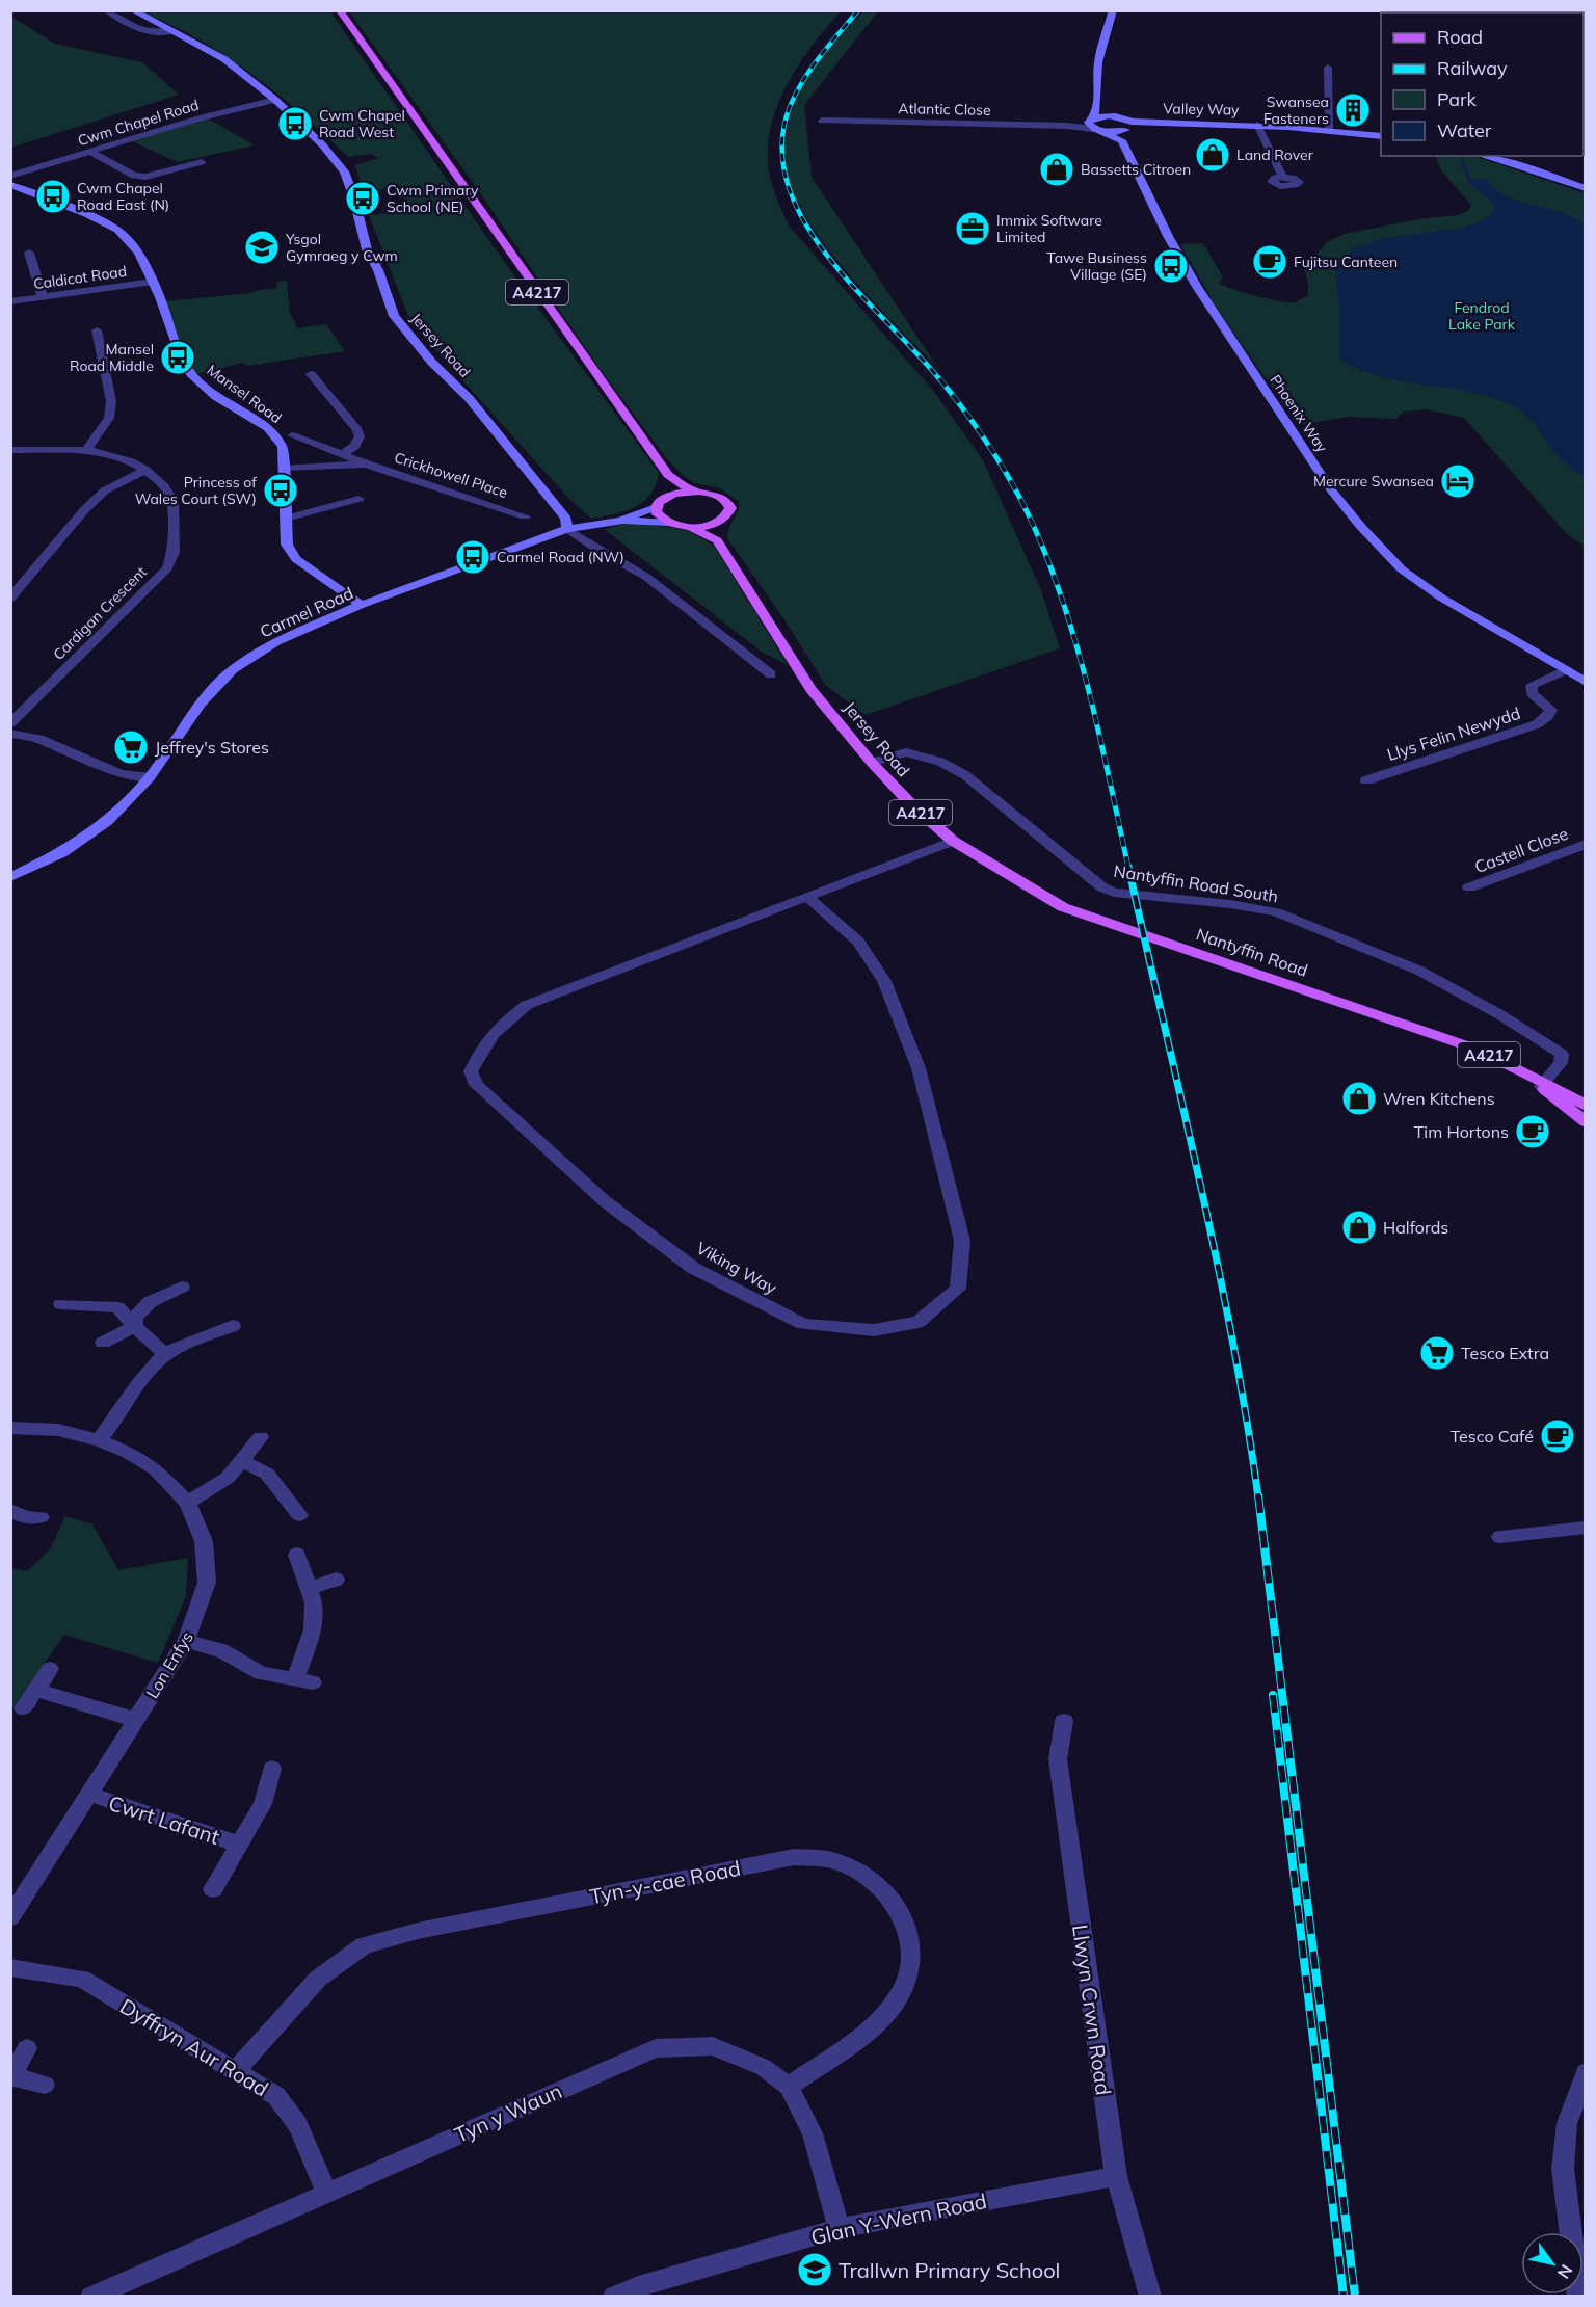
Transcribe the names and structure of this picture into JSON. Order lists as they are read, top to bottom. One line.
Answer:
{"streets":{"main road":["A4217","Jersey Road","Nantyffin Road"],"street":["Atlantic Close","Valley Way","Cwm Chapel Road","Caldicot Road","Mansel Road","Phoenix Way","Crickhowell Place","Carmel Road","Cardigan Crescent","Llys Felin Newydd","Castell Close","Nantyffin Road South","Viking Way","Lon Enfys","Cwrt Lafant","Tyn-y-cae Road","Llwyn Crwn Road","Dyffryn Aur Road","Tyn y Waun","Glan Y-Wern Road"]},"crossings":[["Cwm Chapel Road","Jersey Road"],["Caldicot Road","Mansel Road"],["Jersey Road","Carmel Road"],["Jersey Road","Nantyffin Road South"],["Jersey Road","Nantyffin Road"],["Jersey Road","Viking Way"],["Mansel Road","Crickhowell Place"],["Mansel Road","Carmel Road"],["Phoenix Way","Llys Felin Newydd"],["Nantyffin Road South","Nantyffin Road"],["Lon Enfys","Cwrt Lafant"],["Tyn-y-cae Road","Dyffryn Aur Road"],["Tyn-y-cae Road","Tyn y Waun"],["Llwyn Crwn Road","Glan Y-Wern Road"],["Dyffryn Aur Road","Tyn y Waun"],["Tyn y Waun","Glan Y-Wern Road"]],"parks":["Fendrod Lake Park"],"places":{"building":["Swansea Fasteners"],"bus stop":["Cwm Chapel Road West","Cwm Chapel Road East (N)","Cwm Primary School (NE)","Tawe Business Village (SE)","Mansel Road Middle","Princess of Wales Court (SW)","Carmel Road (NW)"],"shop":["Land Rover","Bassetts Citroen","Wren Kitchens","Halfords"],"office":["Immix Software Limited"],"school or university":["Ysgol Gymraeg y Cwm","Trallwn Primary School"],"cafe":["Fujitsu Canteen","Tim Hortons","Tesco Café"],"hotel":["Mercure Swansea"],"supermarket":["Jeffrey's Stores","Tesco Extra"]},"legend":["Road","Railway","Park","Water"],"north":"bottom right"}
